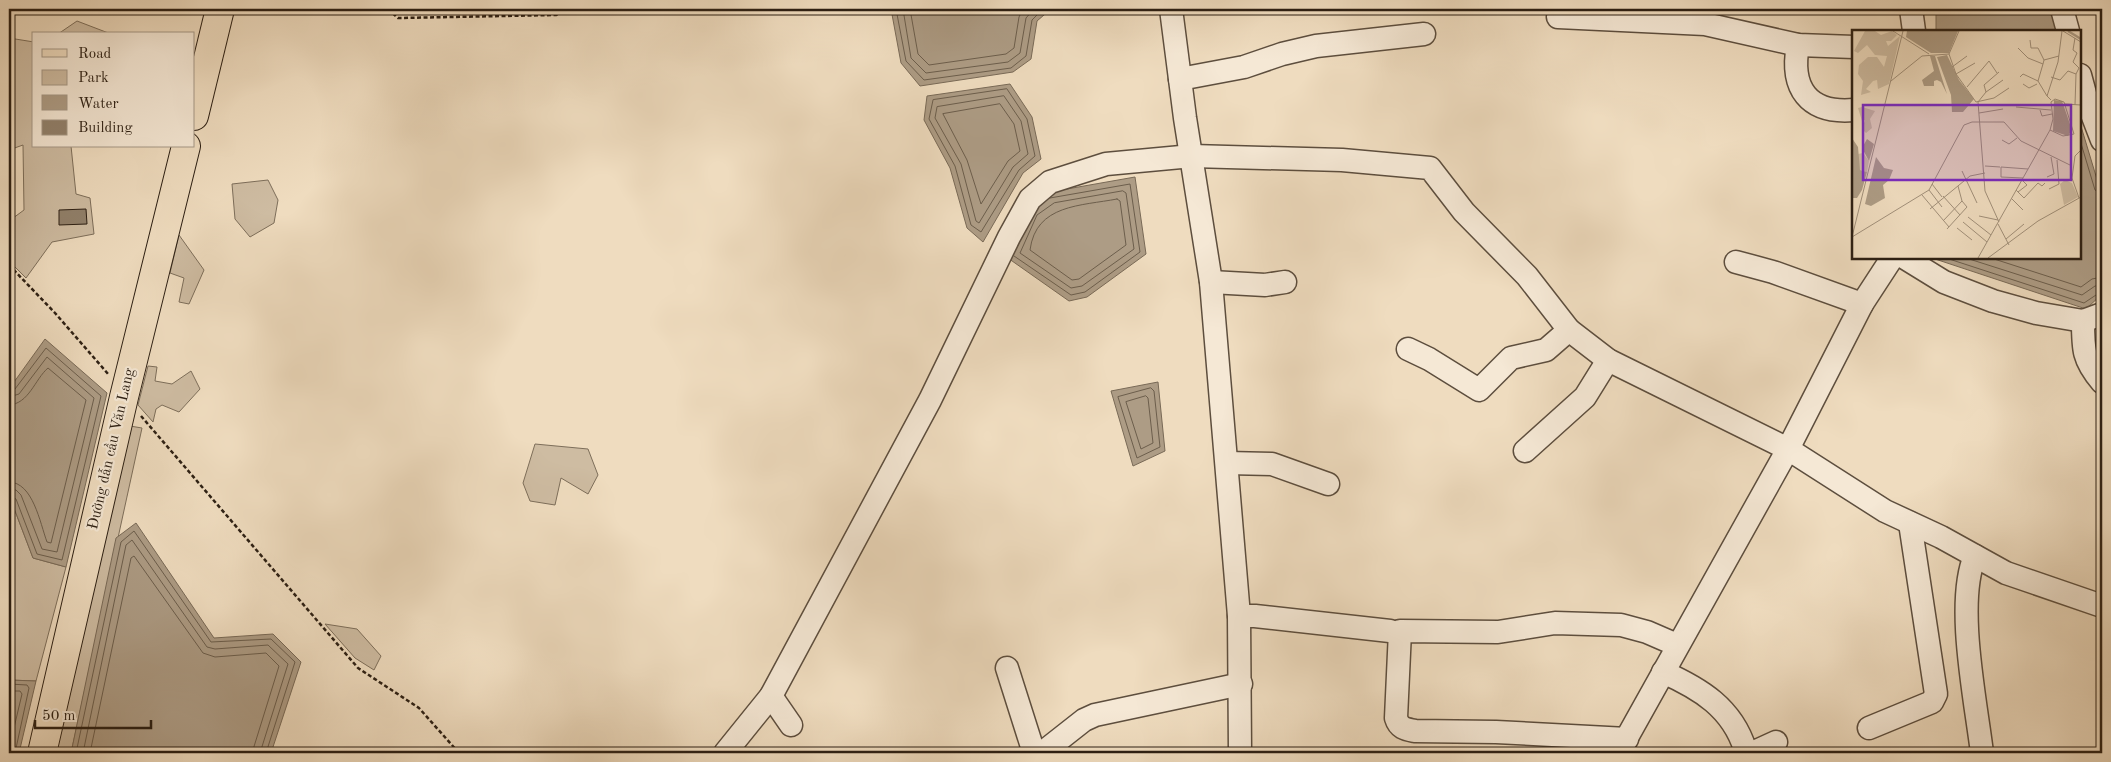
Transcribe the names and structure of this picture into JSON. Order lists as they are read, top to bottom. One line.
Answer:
{"streets":{"main road":["Đường dẫn cầu Văn Lang"]},"legend":["Road","Park","Water","Building"],"scale_bar":"50 m"}
